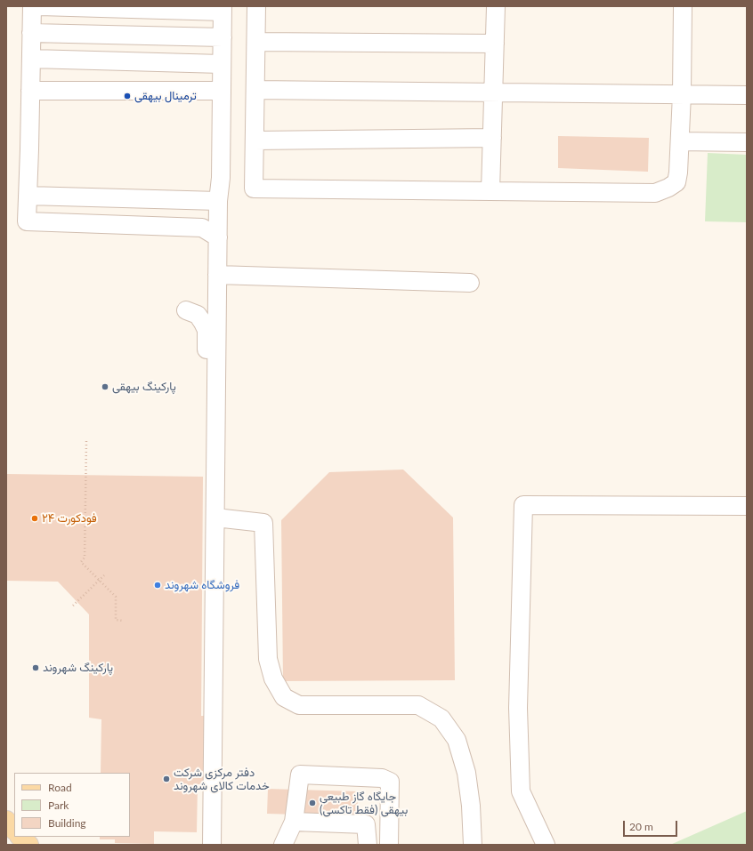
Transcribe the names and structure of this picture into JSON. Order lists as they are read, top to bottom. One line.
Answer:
{"places":["ترمینال بیهقی","پارکینگ بیهقی","فودکورت ۲۴","فروشگاه شهروند","پارکینگ شهروند","دفتر مرکزی شرکت خدمات کالای شهروند","جایگاه گاز طبیعی بیهقی (فقط تاکسی)"],"legend":["Road","Park","Building"],"scale_bar":"20 m"}
